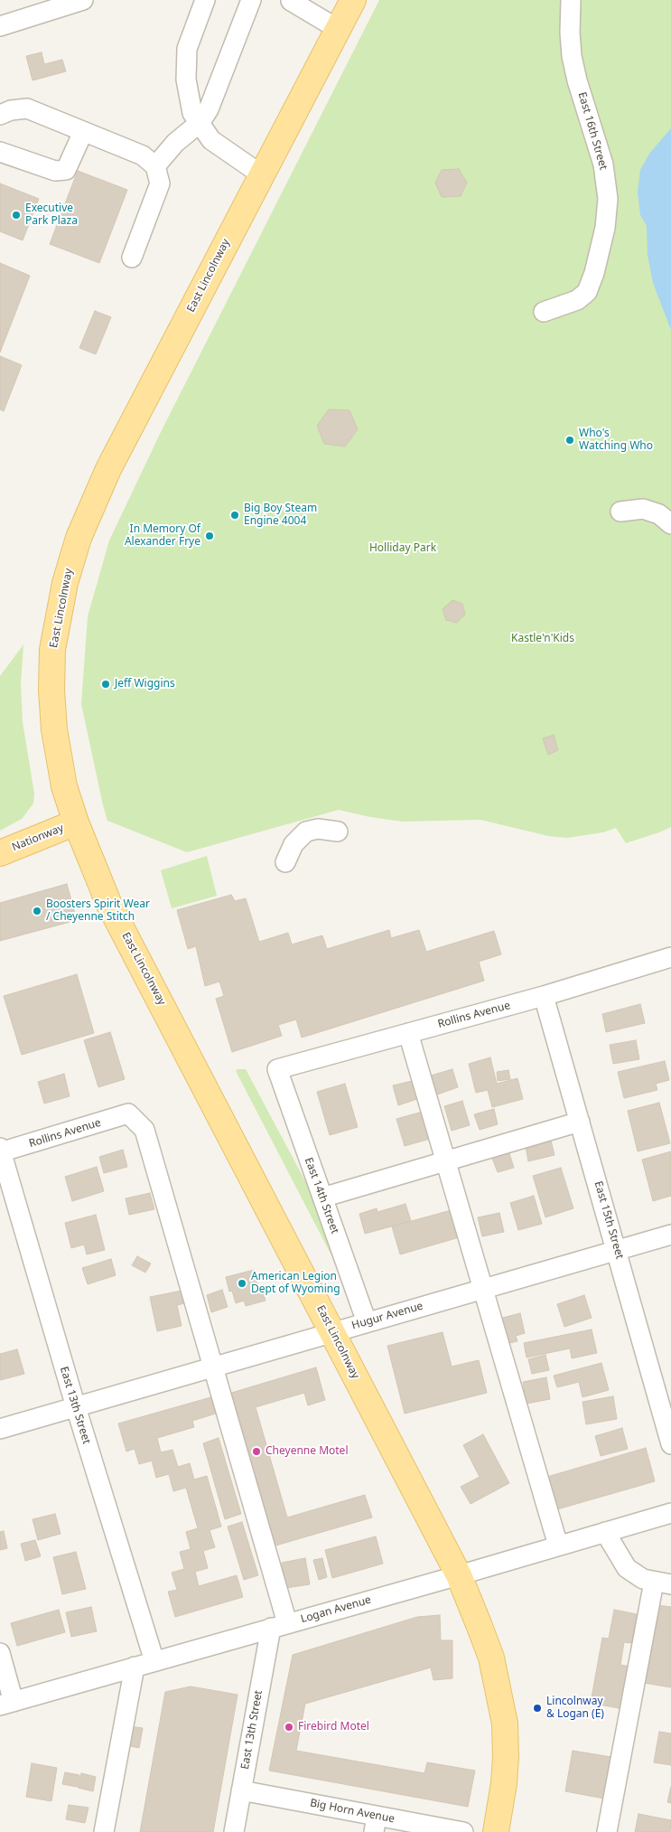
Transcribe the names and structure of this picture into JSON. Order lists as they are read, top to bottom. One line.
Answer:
{"streets":{"main road":["East Lincolnway","Nationway"],"street":["East 16th Street","Rollins Avenue","East 14th Street","East 15th Street","Hugur Avenue","East 13th Street","Logan Avenue","Big Horn Avenue"]},"crossings":[["East Lincolnway","Nationway"],["East Lincolnway","Hugur Avenue"],["East Lincolnway","Logan Avenue"],["Rollins Avenue","East 14th Street"],["Rollins Avenue","East 15th Street"],["Rollins Avenue","Hugur Avenue"],["Rollins Avenue","East 13th Street"],["East 14th Street","Hugur Avenue"],["East 15th Street","Hugur Avenue"],["Hugur Avenue","East 13th Street"],["East 13th Street","Logan Avenue"],["East 13th Street","Big Horn Avenue"]],"parks":["Holliday Park","Kastle'n'Kids"],"places":["Executive Park Plaza","Who's Watching Who","Big Boy Steam Engine 4004","In Memory Of Alexander Frye","Jeff Wiggins","Boosters Spirit Wear / Cheyenne Stitch","American Legion Dept of Wyoming","Cheyenne Motel","Lincolnway & Logan (E)","Firebird Motel"]}
